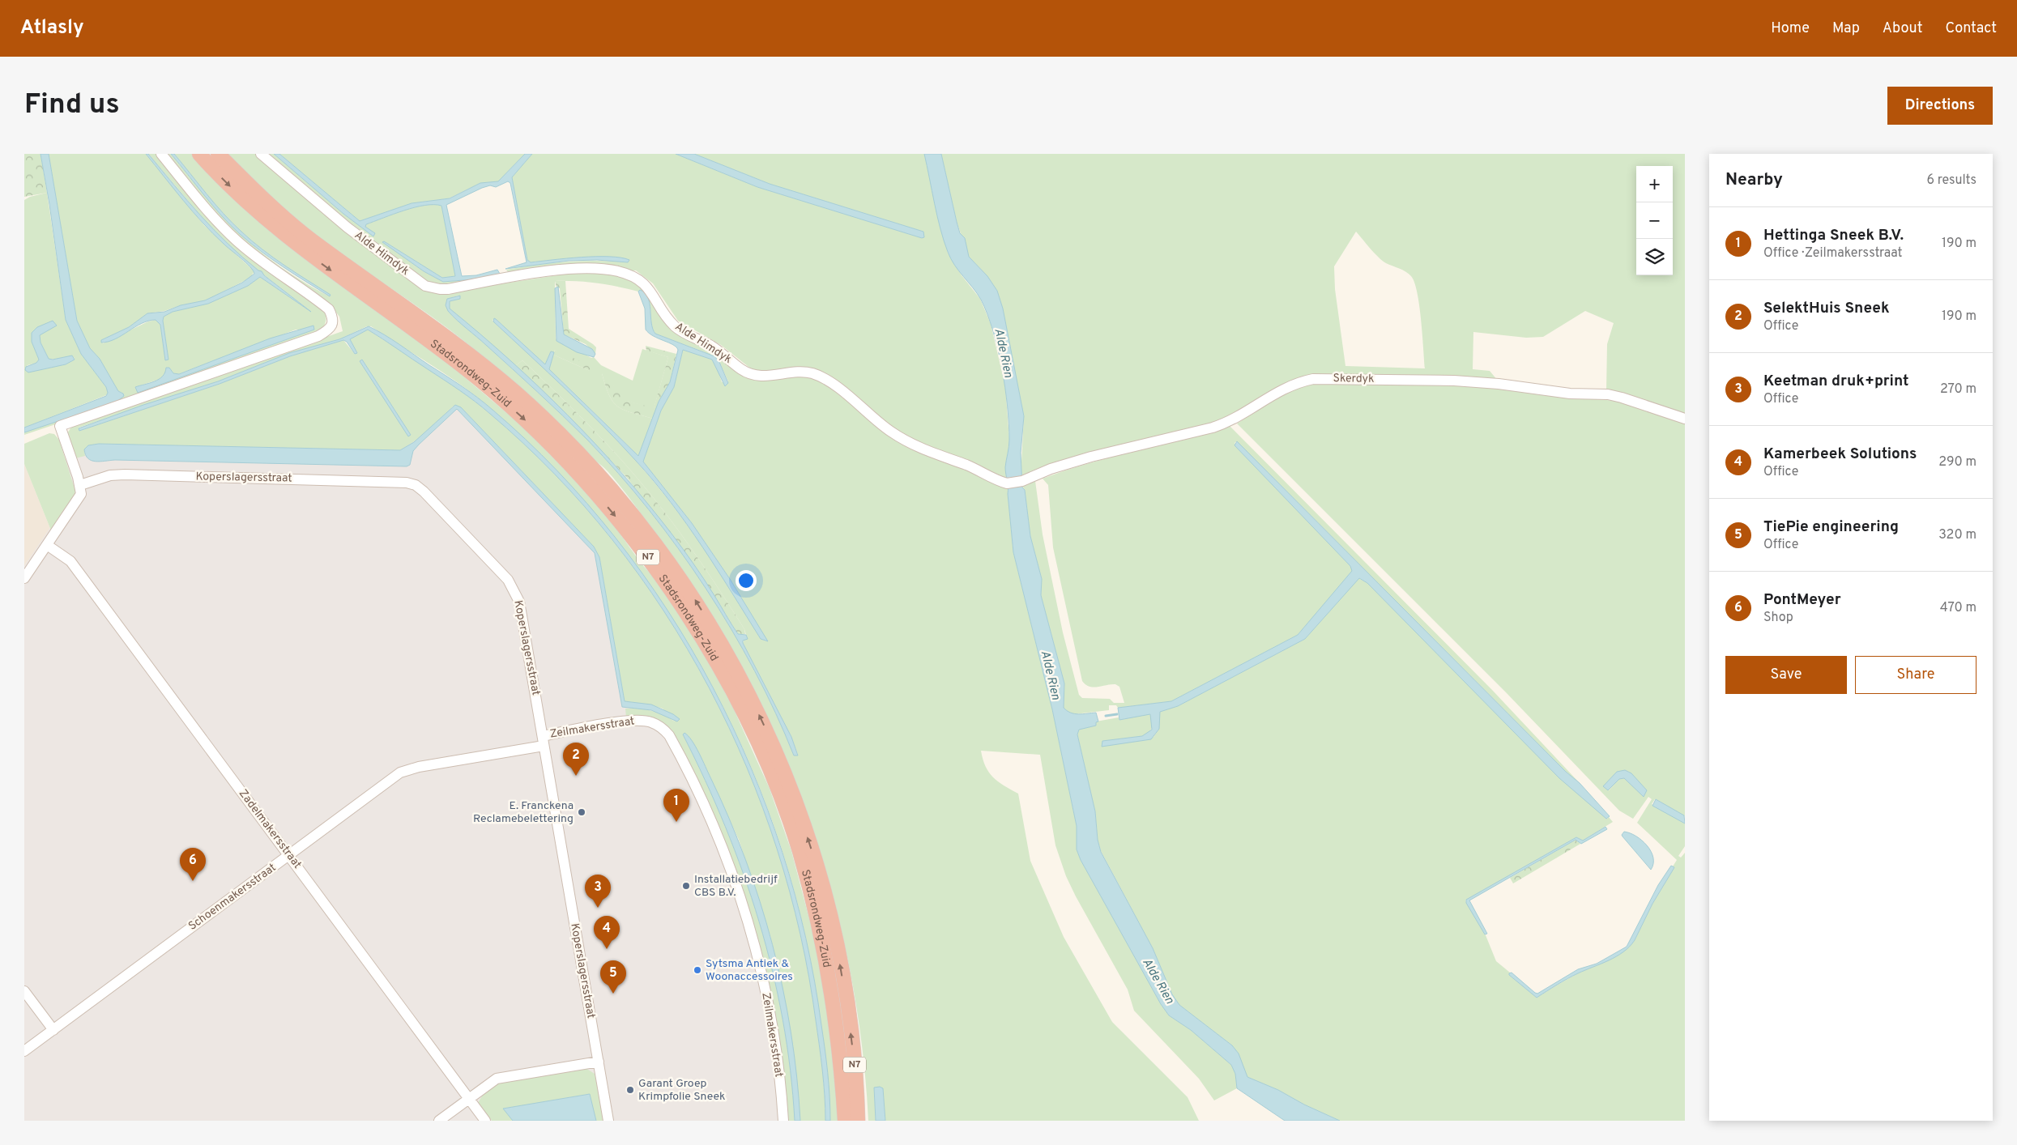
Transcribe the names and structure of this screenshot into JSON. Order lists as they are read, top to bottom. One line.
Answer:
{"streets":{"highway":["Stadsrondweg-Zuid","N7"],"street":["Alde Himdyk","Skerdyk","Koperslagersstraat","Zeilmakersstraat","Zadelmakersstraat","Schoenmakersstraat"]},"crossings":[["Alde Himdyk","Skerdyk"],["Koperslagersstraat","Zeilmakersstraat"],["Koperslagersstraat","Schoenmakersstraat"],["Zeilmakersstraat","Schoenmakersstraat"],["Zadelmakersstraat","Schoenmakersstraat"]],"water":["Alde Rien"],"places":["E. Franckena Reclamebelettering","Installatiebedrijf CBS B.V.","Sytsma Antiek & Woonaccessoires","Garant Groep Krimpfolie Sneek"],"page":{"header":"Atlasly","nav":["Home","Map","About","Contact"],"buttons":["Directions",["Save","Share"]],"title":"Find us","heading":["Nearby","6 results"],"map_buttons":["+","−"],"list":[{"mark":"1","name":"Hettinga Sneek B.V.","note":"Office · Zeilmakersstraat","value":"190 m"},{"mark":"2","name":"SelektHuis Sneek","note":"Office","value":"190 m"},{"mark":"3","name":"Keetman druk+print","note":"Office","value":"270 m"},{"mark":"4","name":"Kamerbeek Solutions","note":"Office","value":"290 m"},{"mark":"5","name":"TiePie engineering","note":"Office","value":"320 m"},{"mark":"6","name":"PontMeyer","note":"Shop","value":"470 m"}],"pins":["2","1","6","3","4","5"]}}
